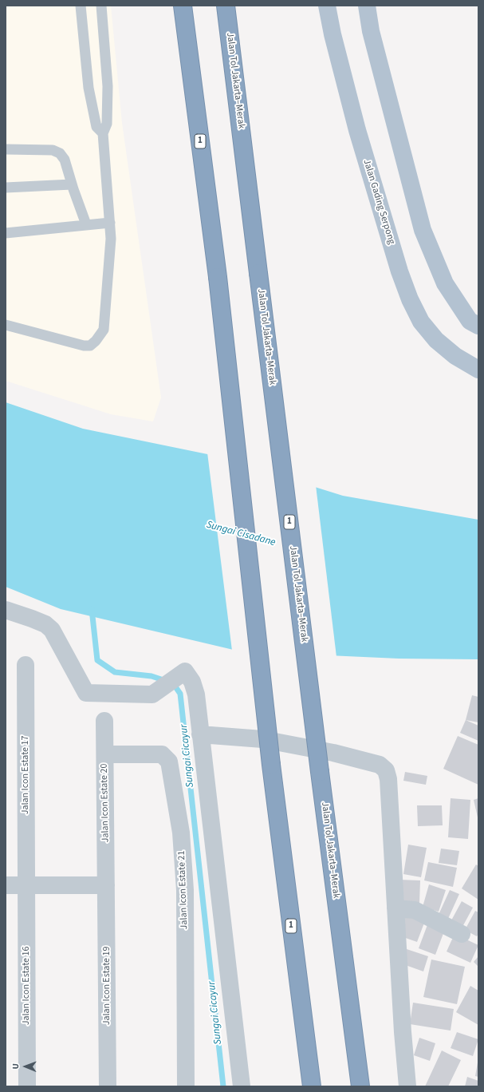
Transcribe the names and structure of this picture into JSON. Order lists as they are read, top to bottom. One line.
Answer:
{"streets":{"highway":["Jalan Tol Jakarta–Merak","1"],"main road":["Jalan Gading Serpong"],"street":["Jalan Icon Estate 17","Jalan Icon Estate 20","Jalan Icon Estate 21","Jalan Icon Estate 16","Jalan Icon Estate 19"]},"crossings":[["Jalan Icon Estate 17","Jalan Icon Estate 16"],["Jalan Icon Estate 20","Jalan Icon Estate 21"],["Jalan Icon Estate 20","Jalan Icon Estate 19"]],"water":["Sungai Cisadane","Sungai Cicayur"],"north":"left"}
